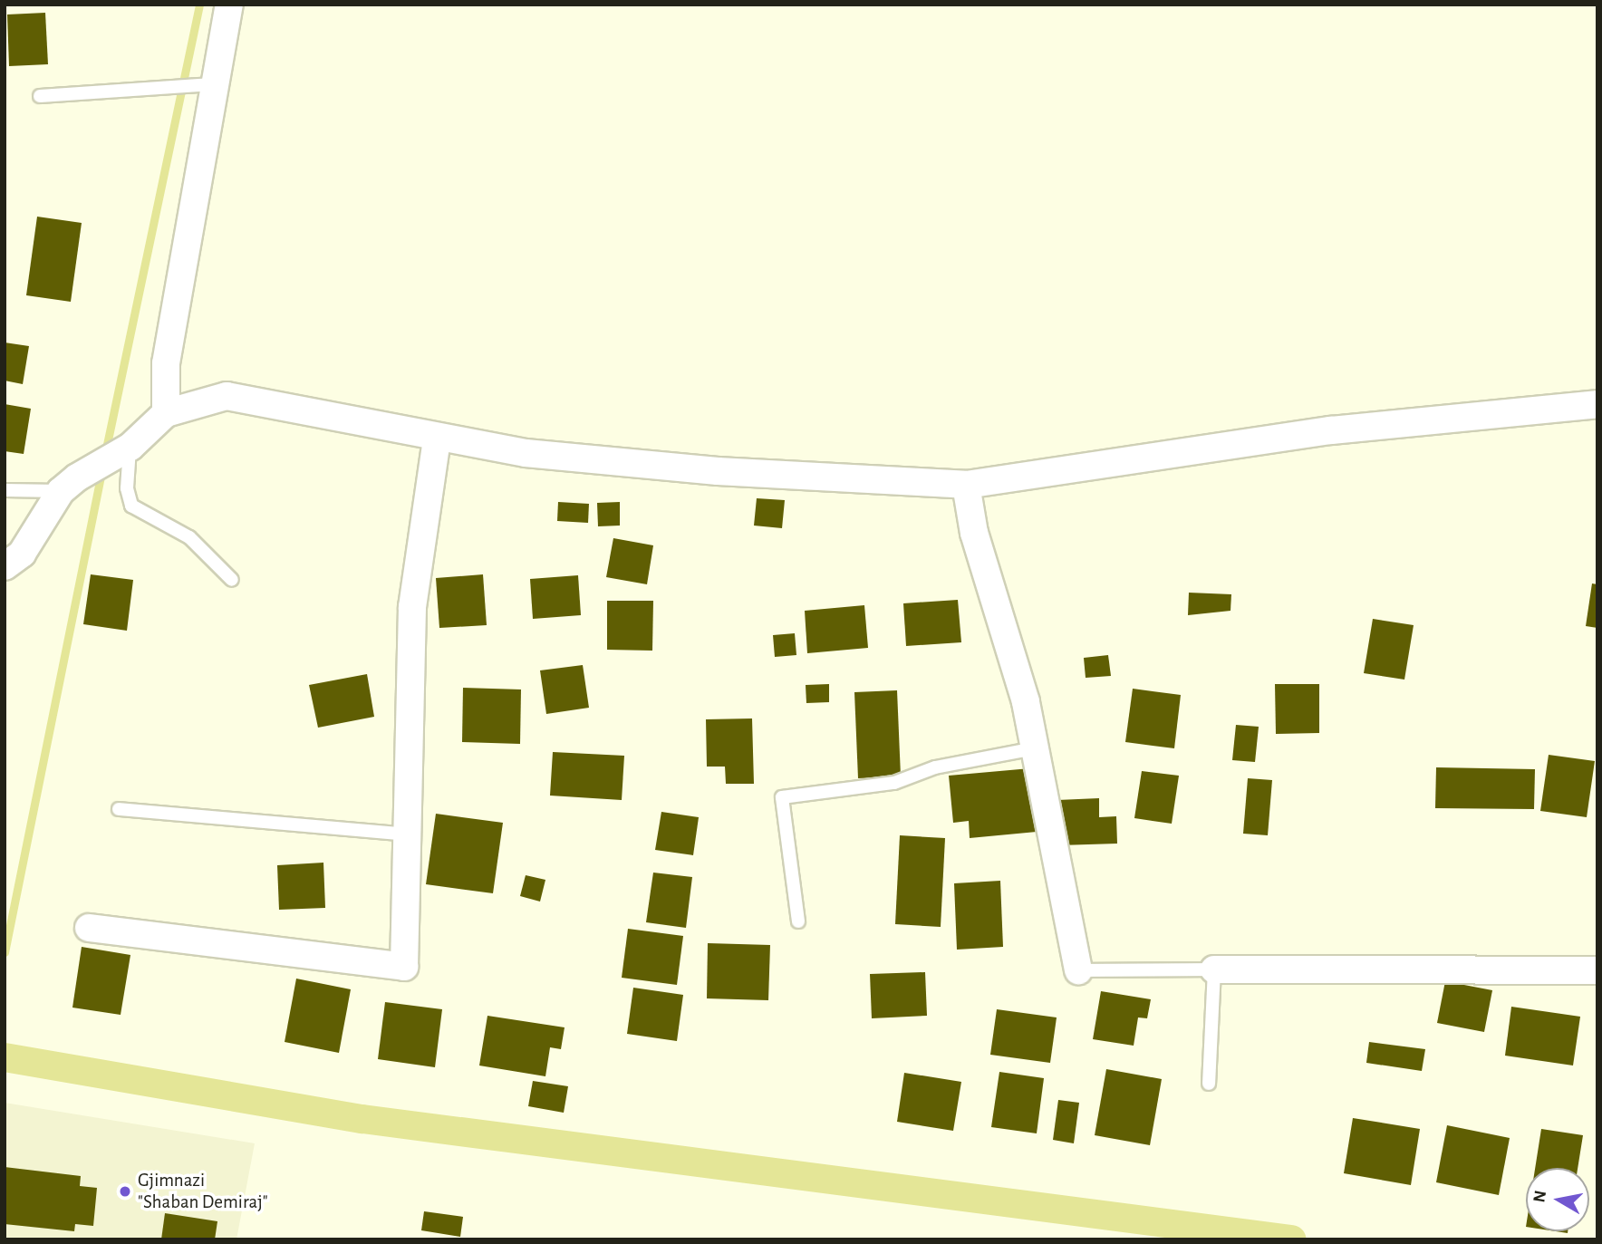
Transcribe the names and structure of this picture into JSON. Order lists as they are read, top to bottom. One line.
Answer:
{"places":["Gjimnazi \"Shaban Demiraj\""],"north":"left"}
